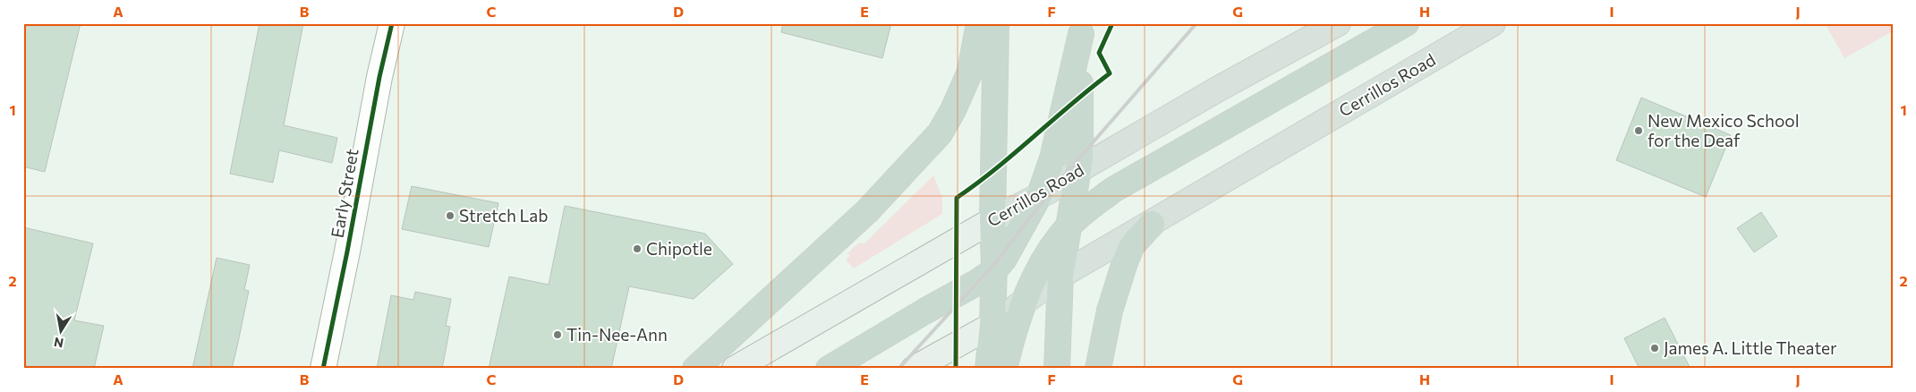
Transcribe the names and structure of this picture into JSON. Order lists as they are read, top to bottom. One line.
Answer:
{"streets":{"main road":["Cerrillos Road"],"street":["Early Street"]},"places":["New Mexico School for the Deaf","Stretch Lab","Chipotle","Tin-Nee-Ann","James A. Little Theater"],"north":"bottom","grid":{"columns":["A","B","C","D","E","F","G","H","I","J"],"rows":["1","2"]}}
